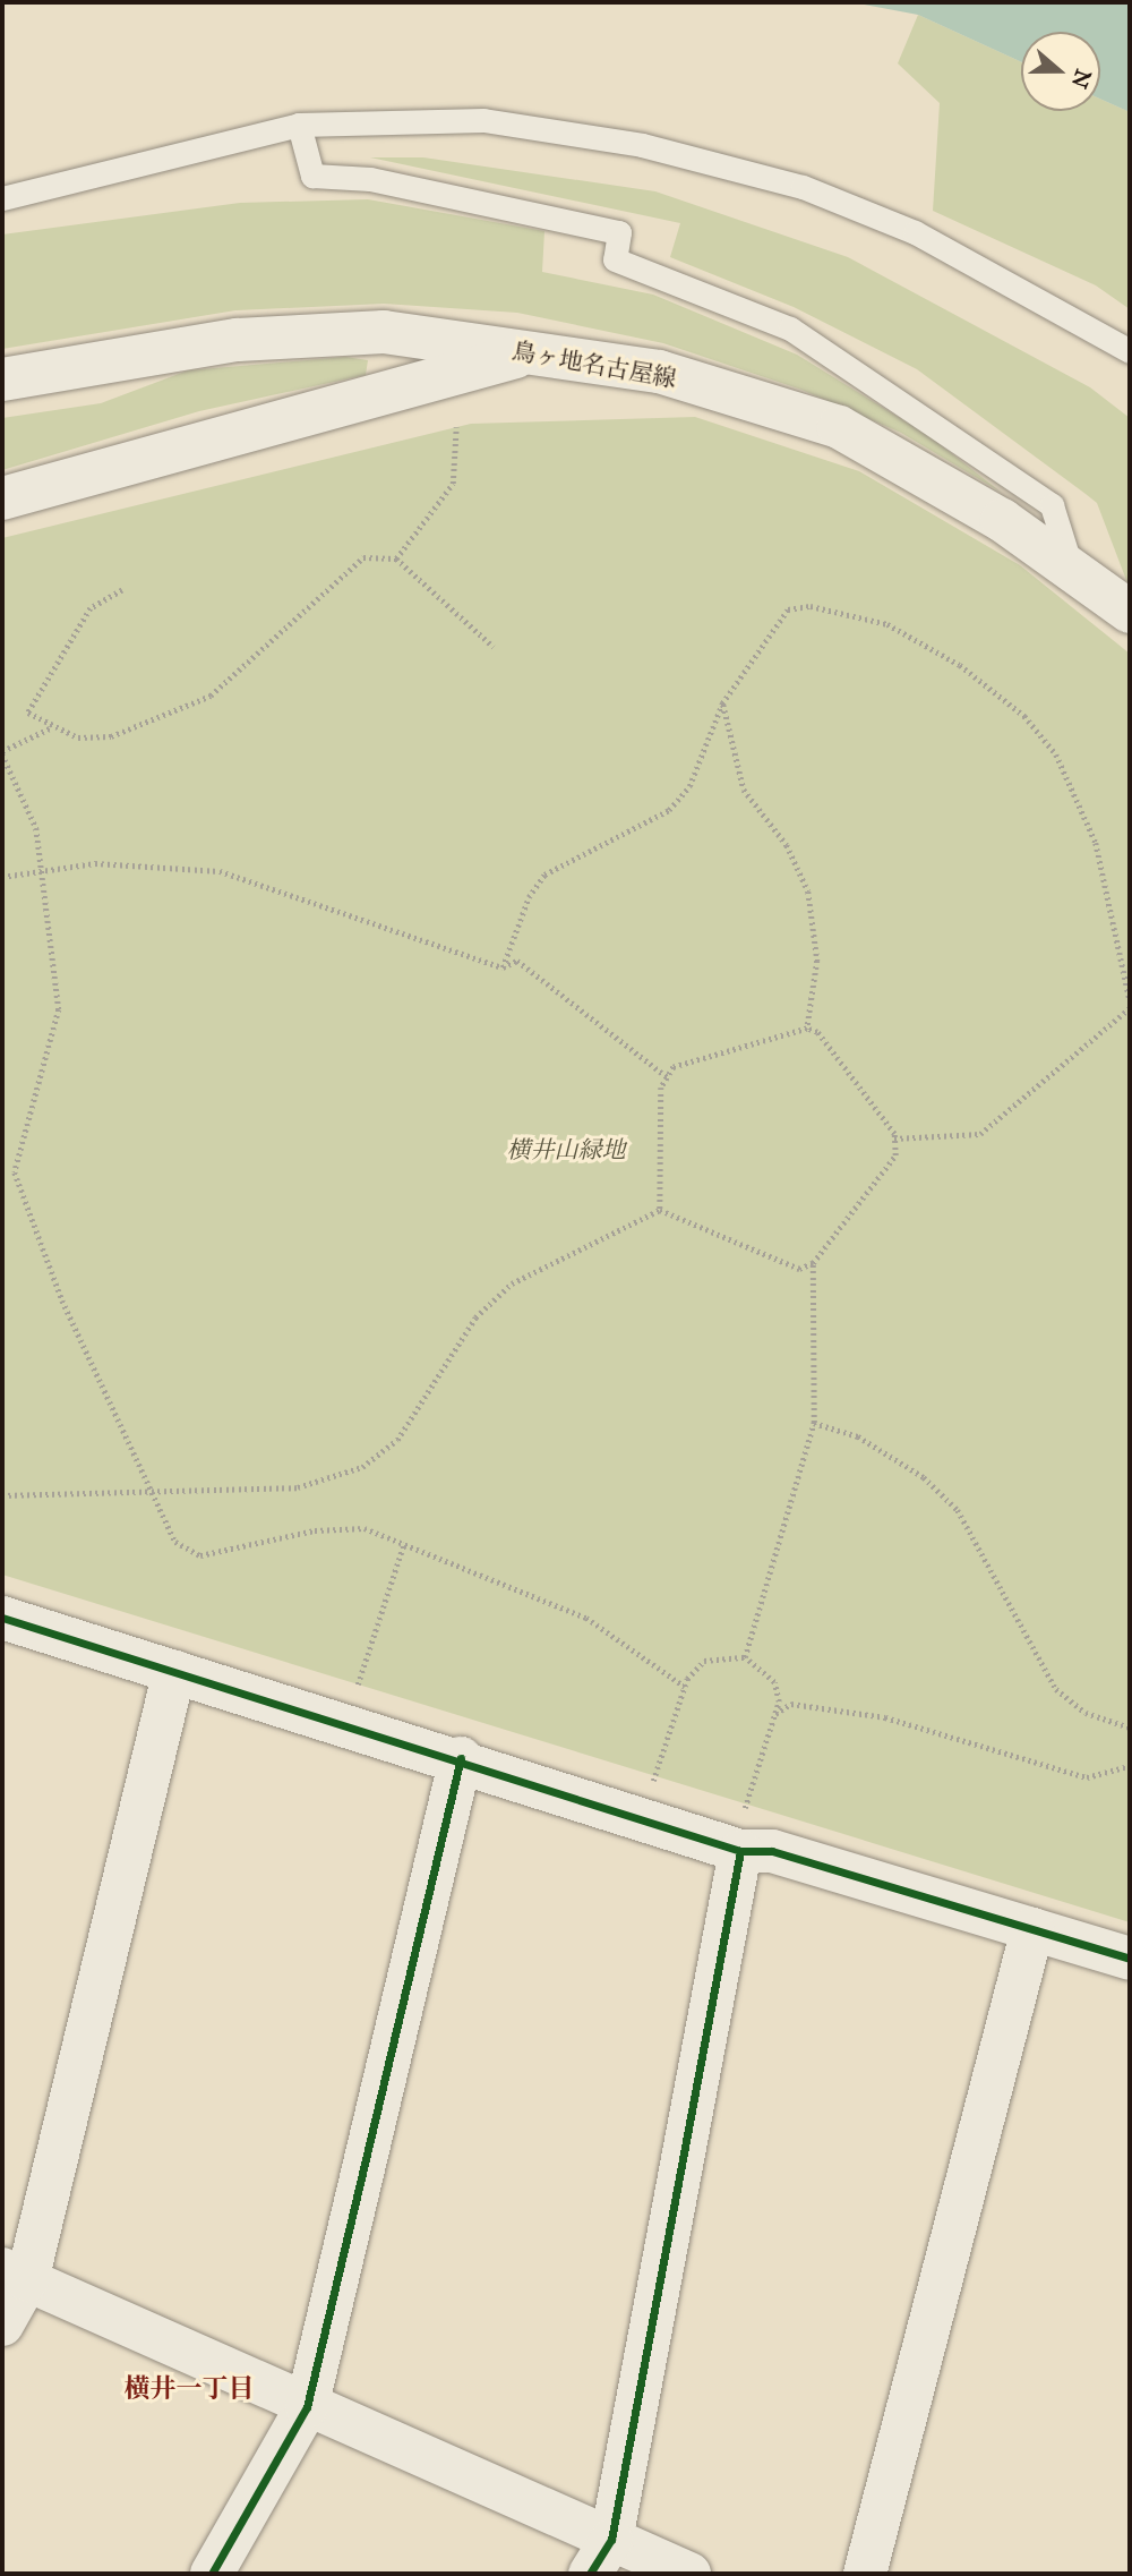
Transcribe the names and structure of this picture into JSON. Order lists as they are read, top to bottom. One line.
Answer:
{"streets":{"street":["鳥ヶ地名古屋線"]},"districts":["横井一丁目"],"parks":["横井山緑地"],"north":"right"}
